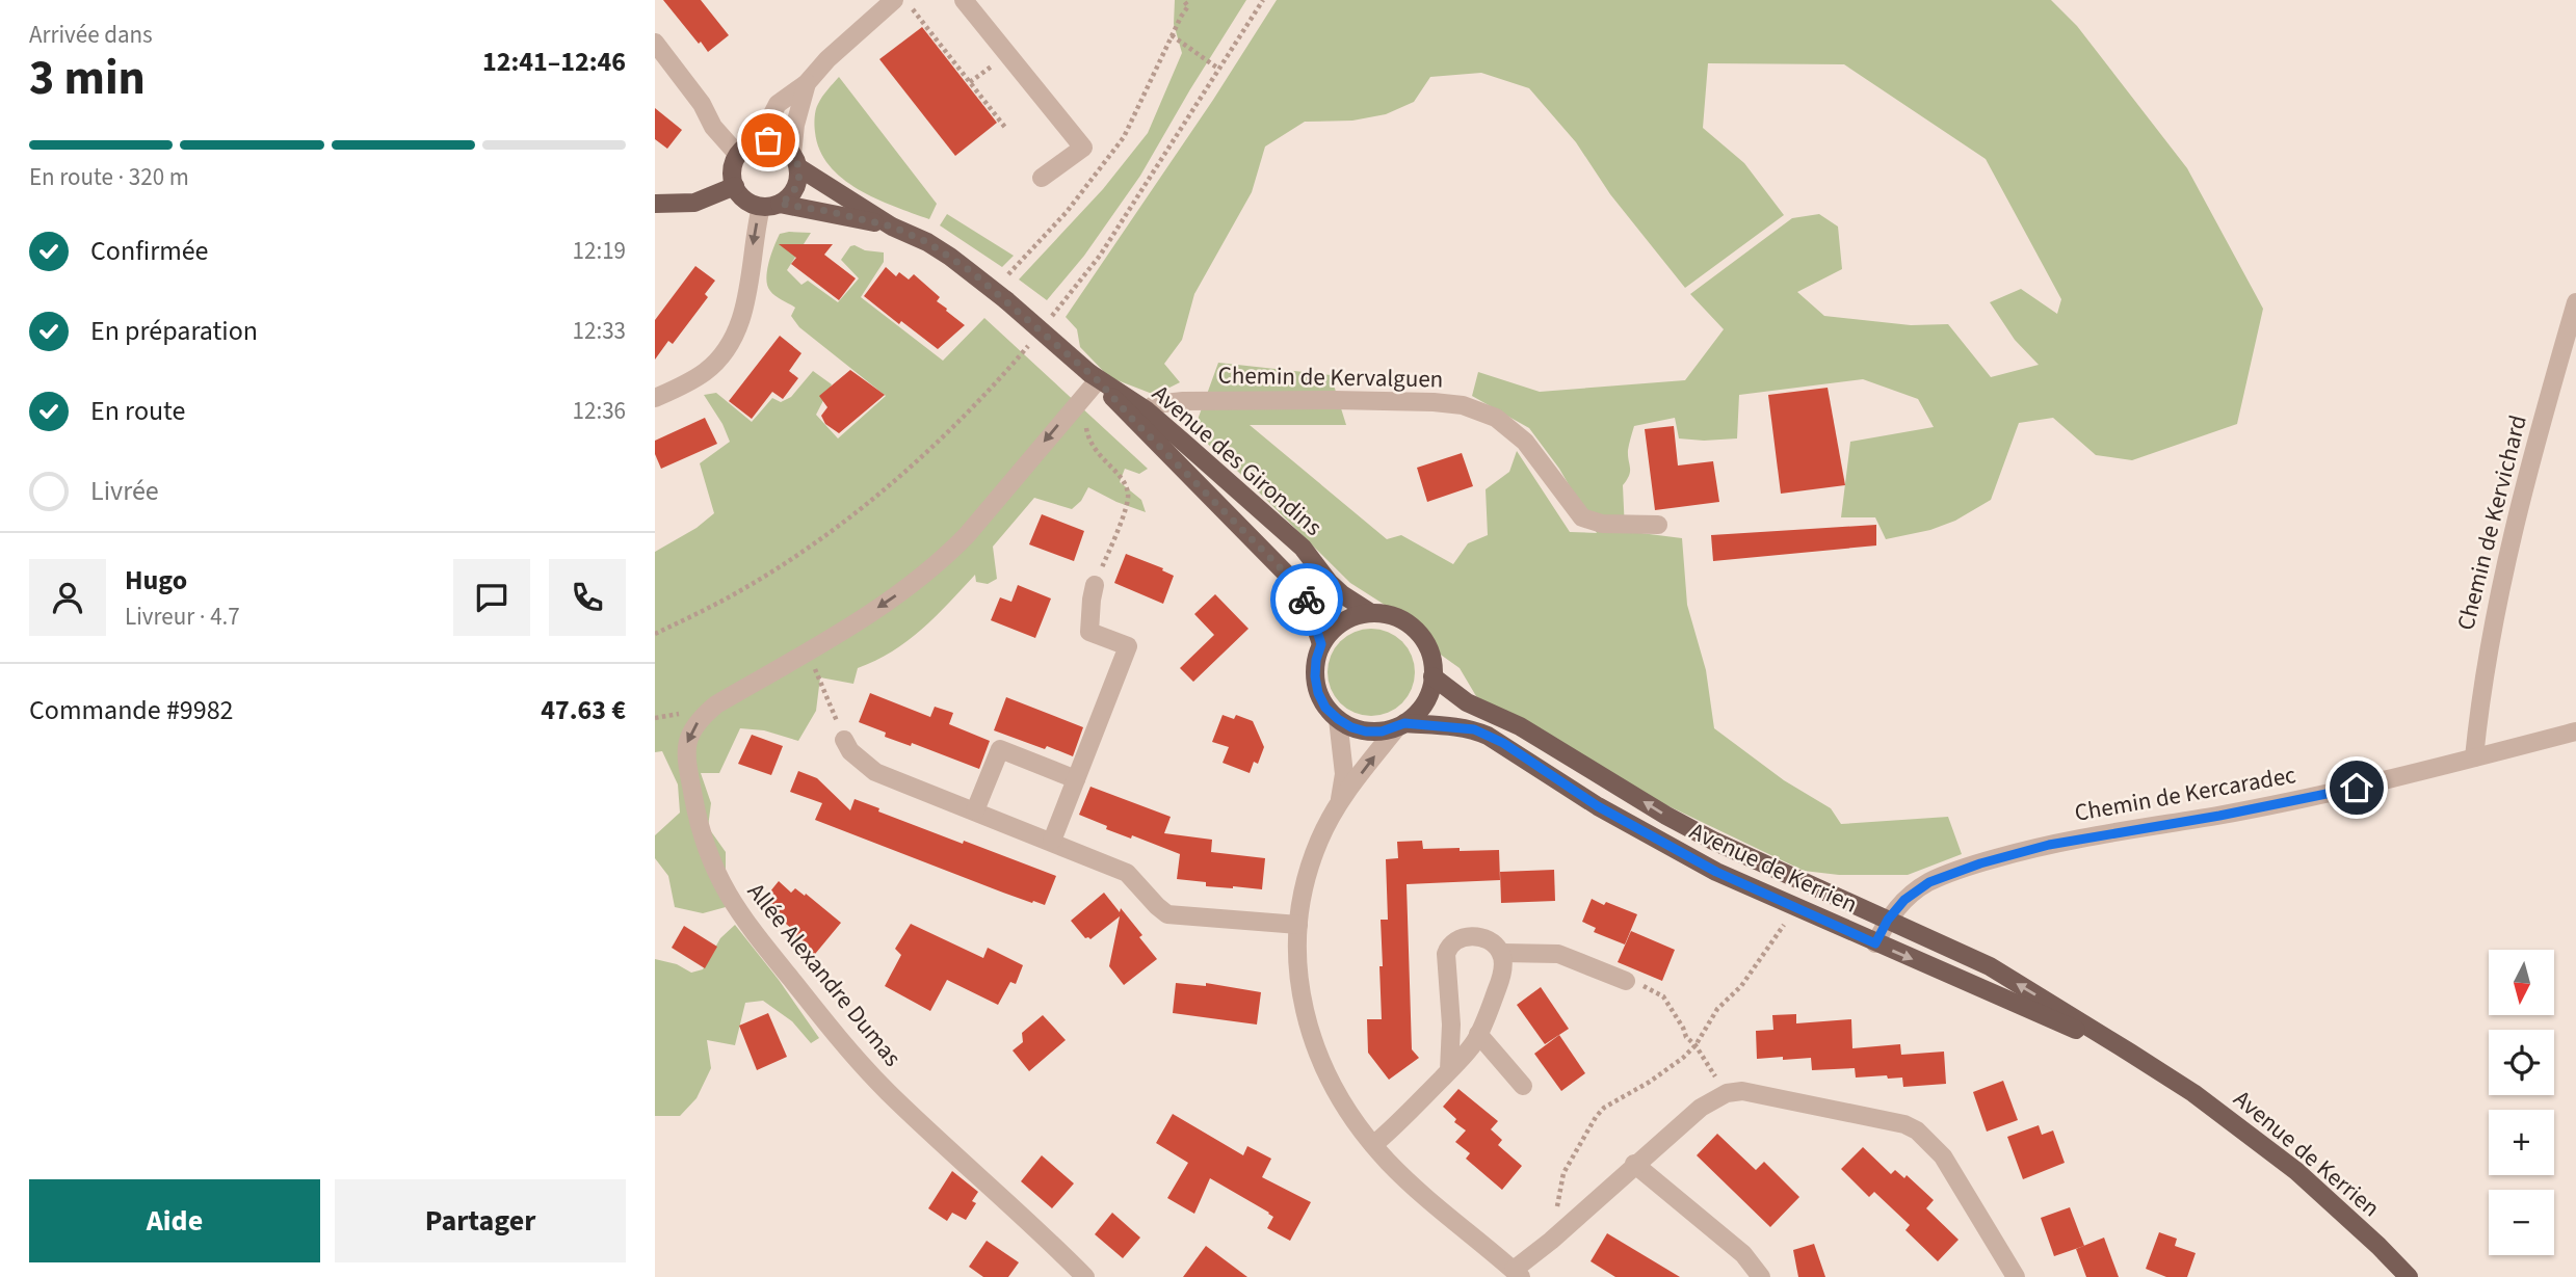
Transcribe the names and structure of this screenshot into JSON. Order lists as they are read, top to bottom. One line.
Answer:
{"streets":{"main road":["Avenue des Girondins","Avenue de Kerrien"],"street":["Chemin de Kervalguen","Chemin de Kervichard","Chemin de Kercaradec","Allée Alexandre Dumas"]},"crossings":[["Chemin de Kervalguen","Avenue des Girondins"],["Avenue des Girondins","Avenue de Kerrien"],["Avenue des Girondins","Allée Alexandre Dumas"],["Chemin de Kervichard","Chemin de Kercaradec"],["Chemin de Kercaradec","Avenue de Kerrien"]],"north":"bottom","page":{"heading":["3 min","Arrivée dans","12:41–12:46"],"panel":["Hugo","Livreur · 4.7","Commande #9982","47.63 €"],"bar":"En route · 320 m","list":[["Confirmée","12:19"],["En préparation","12:33"],["En route","12:36"],"Livrée"],"map_buttons":["+","−"],"buttons":["Aide","Partager"]}}
